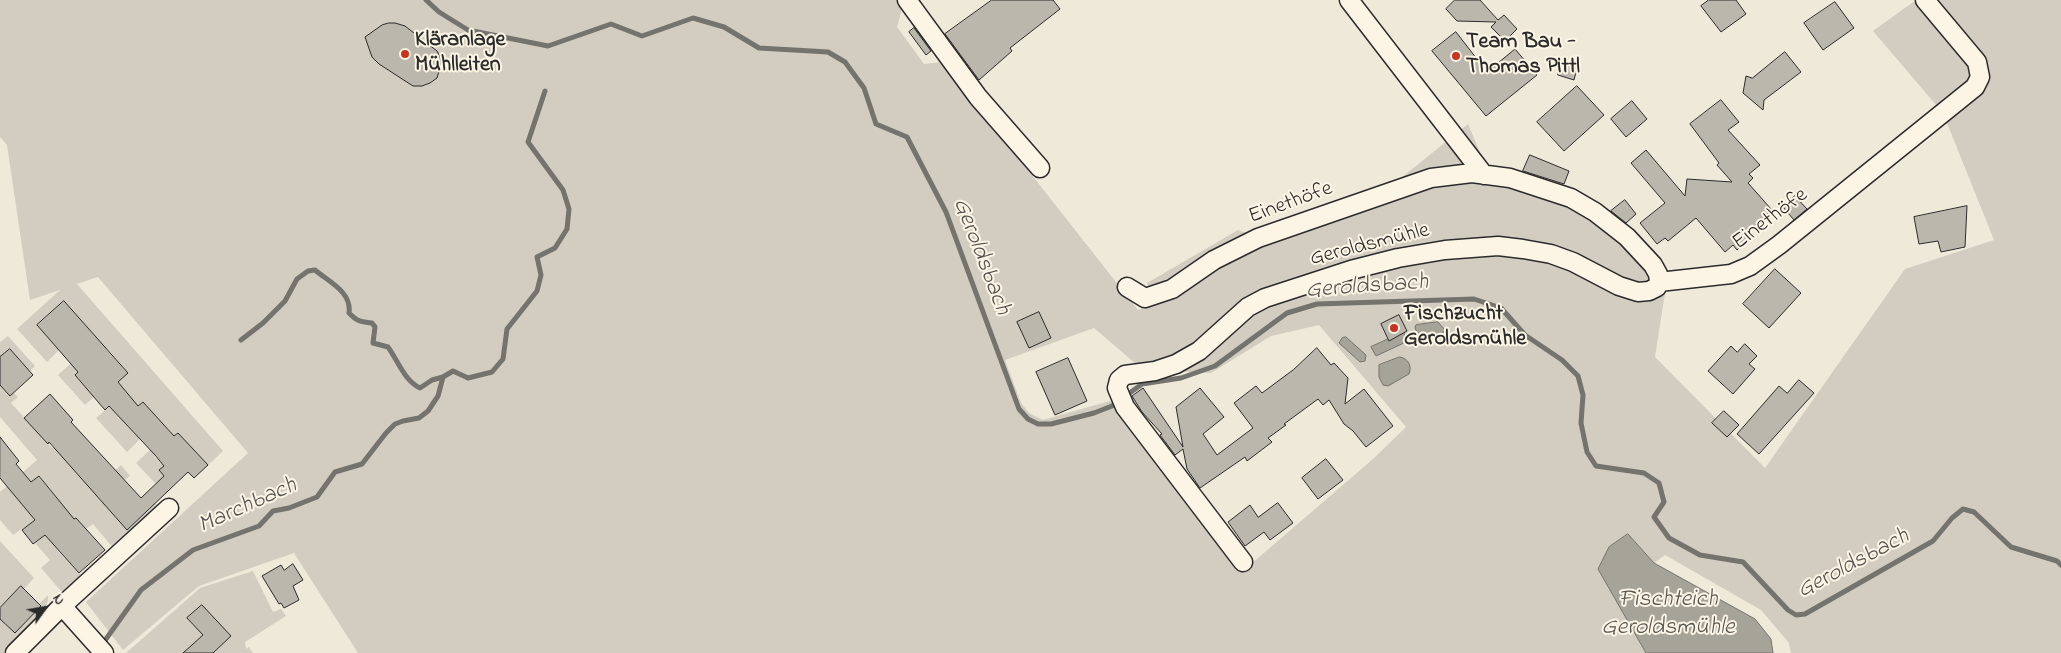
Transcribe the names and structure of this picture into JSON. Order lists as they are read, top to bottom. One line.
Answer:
{"streets":{"street":["Einethöfe","Geroldsmühle"]},"crossings":[["Einethöfe","Geroldsmühle"]],"water":["Geroldsbach","Marchbach","Fischteich Geroldsmühle"],"places":["Kläranlage Mühlleiten","Team Bau - Thomas Pittl","Fischzucht Geroldsmühle"],"north":"top right"}
